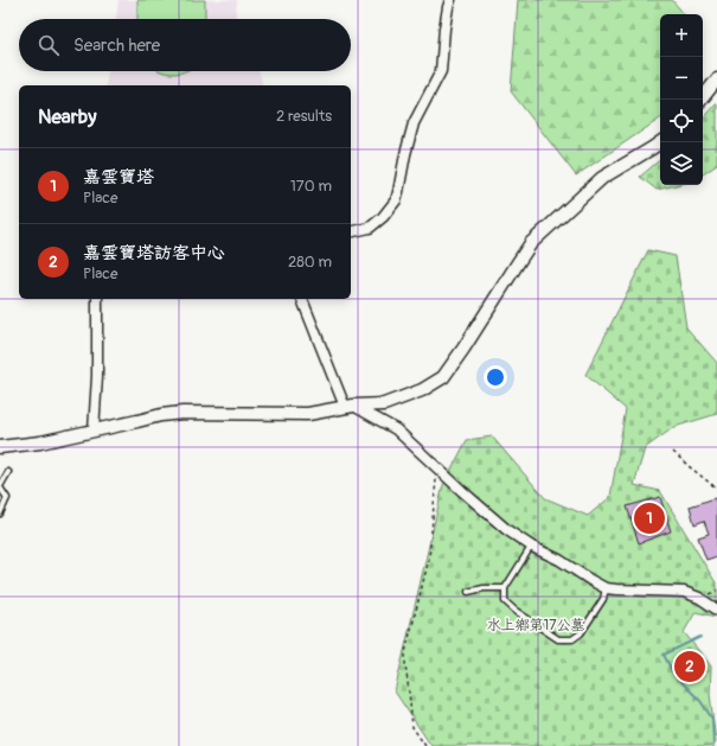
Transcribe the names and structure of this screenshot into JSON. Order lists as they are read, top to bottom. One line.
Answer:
{"parks":["水上鄉第17公墓"],"page":{"map_buttons":["+","−"],"search":"Search here","heading":["Nearby","2 results"],"list":[{"mark":"1","name":"嘉雲寶塔","note":"Place","value":"170 m"},{"mark":"2","name":"嘉雲寶塔訪客中心","note":"Place","value":"280 m"}],"pins":["1","2"]}}
